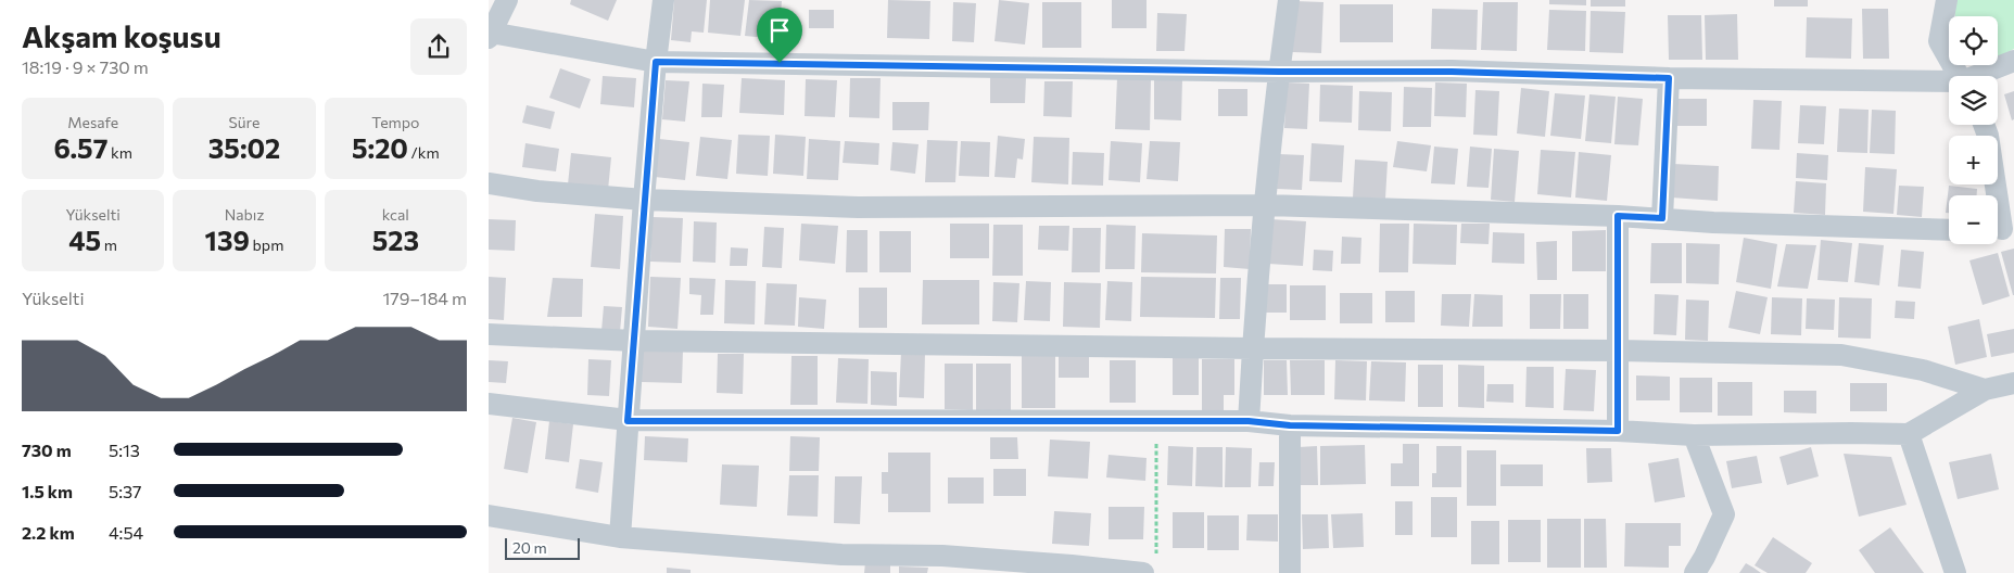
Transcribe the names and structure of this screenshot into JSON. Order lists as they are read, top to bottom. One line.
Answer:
{"scale_bar":"20 m","page":{"heading":["Akşam koşusu","18:19 · 9 × 730 m"],"map_buttons":["+","−"],"stats":[["Mesafe","6.57 km"],["Süre","35:02"],["Tempo","5:20 /km"],["Yükselti","45 m"],["Nabız","139 bpm"],["kcal","523"]],"chart":["Yükselti","179–184 m"],"list":[{"name":"730 m","note":"5:13"},{"name":"1.5 km","note":"5:37"},{"name":"2.2 km","note":"4:54"}],"scale":"20 m"}}
